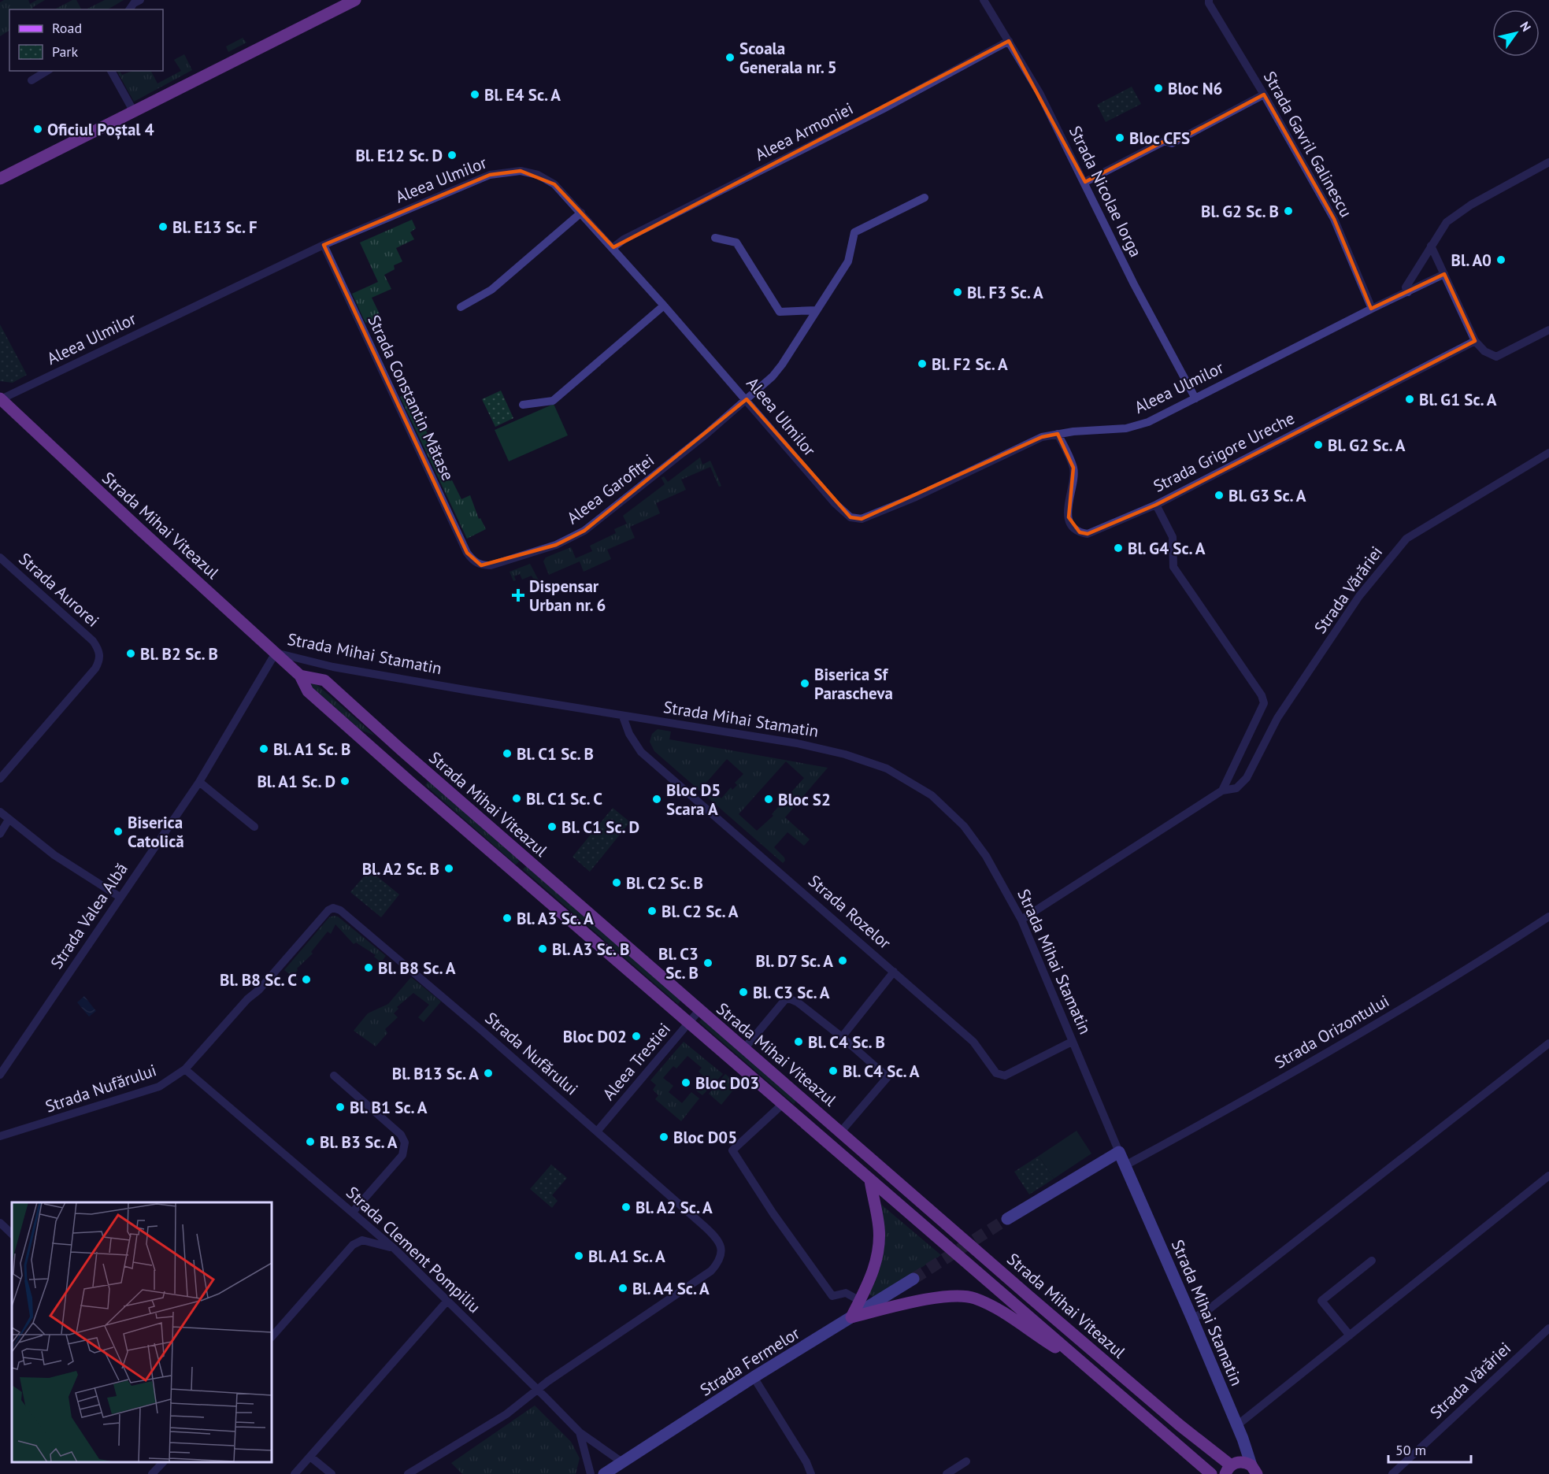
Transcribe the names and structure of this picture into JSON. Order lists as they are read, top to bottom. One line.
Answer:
{"streets":{"main road":["Strada Mihai Viteazul"],"street":["Aleea Armoniei","Strada Gavril Galinescu","Aleea Ulmilor","Strada Nicolae Iorga","Strada Constantin Mătase","Strada Grigore Ureche","Aleea Garofiței","Strada Aurorei","Strada Vărăriei","Strada Mihai Stamatin","Strada Rozelor","Strada Valea Albă","Strada Orizontului","Strada Nufărului","Aleea Trestiei","Strada Clement Pompiliu","Strada Fermelor"]},"crossings":[["Aleea Armoniei","Aleea Ulmilor"],["Aleea Armoniei","Strada Nicolae Iorga"],["Strada Gavril Galinescu","Aleea Ulmilor"],["Aleea Ulmilor","Strada Nicolae Iorga"],["Aleea Ulmilor","Strada Constantin Mătase"],["Aleea Ulmilor","Strada Grigore Ureche"],["Aleea Ulmilor","Aleea Garofiței"],["Aleea Ulmilor","Strada Mihai Viteazul"],["Strada Constantin Mătase","Aleea Garofiței"],["Strada Mihai Viteazul","Strada Mihai Stamatin"],["Strada Mihai Viteazul","Strada Valea Albă"],["Strada Mihai Viteazul","Aleea Trestiei"],["Strada Vărăriei","Strada Mihai Stamatin"],["Strada Mihai Stamatin","Strada Rozelor"],["Strada Mihai Stamatin","Strada Valea Albă"],["Strada Mihai Stamatin","Strada Orizontului"],["Strada Nufărului","Aleea Trestiei"],["Strada Nufărului","Strada Clement Pompiliu"]],"places":{"other":["Scoala Generala nr. 5","Bloc N6","Bl. E4 Sc. A","Oficiul Poștal 4","Bloc CFS","Bl. E12 Sc. D","Bl. G2 Sc. B","Bl. E13 Sc. F","Bl. A0","Bl. F3 Sc. A","Bl. F2 Sc. A","Bl. G1 Sc. A","Bl. G2 Sc. A","Bl. G3 Sc. A","Bl. G4 Sc. A","Bl. B2 Sc. B","Biserica Sf Parascheva","Bl. A1 Sc. B","Bl. C1 Sc. B","Bl. A1 Sc. D","Bl. C1 Sc. C","Bloc D5 Scara A","Bloc S2","Bl. C1 Sc. D","Biserica Catolică","Bl. A2 Sc. B","Bl. C2 Sc. B","Bl. C2 Sc. A","Bl. A3 Sc. A","Bl. A3 Sc. B","Bl. D7 Sc. A","Bl. C3 Sc. B","Bl. B8 Sc. A","Bl. B8 Sc. C","Bl. C3 Sc. A","Bloc D02","Bl. C4 Sc. B","Bl. C4 Sc. A","Bl. B13 Sc. A","Bloc D03","Bl. B1 Sc. A","Bloc D05","Bl. B3 Sc. A","Bl. A2 Sc. A","Bl. A1 Sc. A","Bl. A4 Sc. A"],"health":["Dispensar Urban nr. 6"]},"legend":["Road","Park"],"scale_bar":"50 m","north":"top right"}
